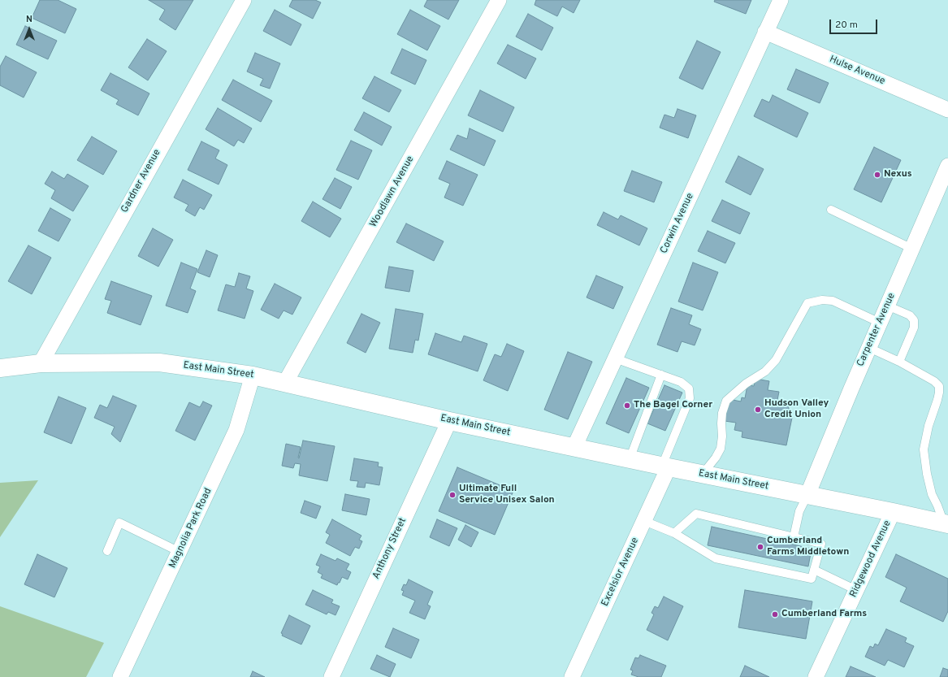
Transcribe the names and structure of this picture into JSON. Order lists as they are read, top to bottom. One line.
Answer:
{"streets":{"main road":["East Main Street"],"street":["Hulse Avenue","Gardner Avenue","Woodlawn Avenue","Corwin Avenue","Carpenter Avenue","Magnolia Park Road","Anthony Street","Ridgewood Avenue","Excelsior Avenue"]},"crossings":[["Hulse Avenue","Corwin Avenue"],["Gardner Avenue","East Main Street"],["Woodlawn Avenue","East Main Street"],["Corwin Avenue","East Main Street"],["Carpenter Avenue","East Main Street"],["East Main Street","Magnolia Park Road"],["East Main Street","Anthony Street"],["East Main Street","Ridgewood Avenue"],["East Main Street","Excelsior Avenue"]],"places":["Nexus","The Bagel Corner","Hudson Valley Credit Union","Ultimate Full Service Unisex Salon","Cumberland Farms Middletown","Cumberland Farms"],"scale_bar":"20 m","north":"top"}
